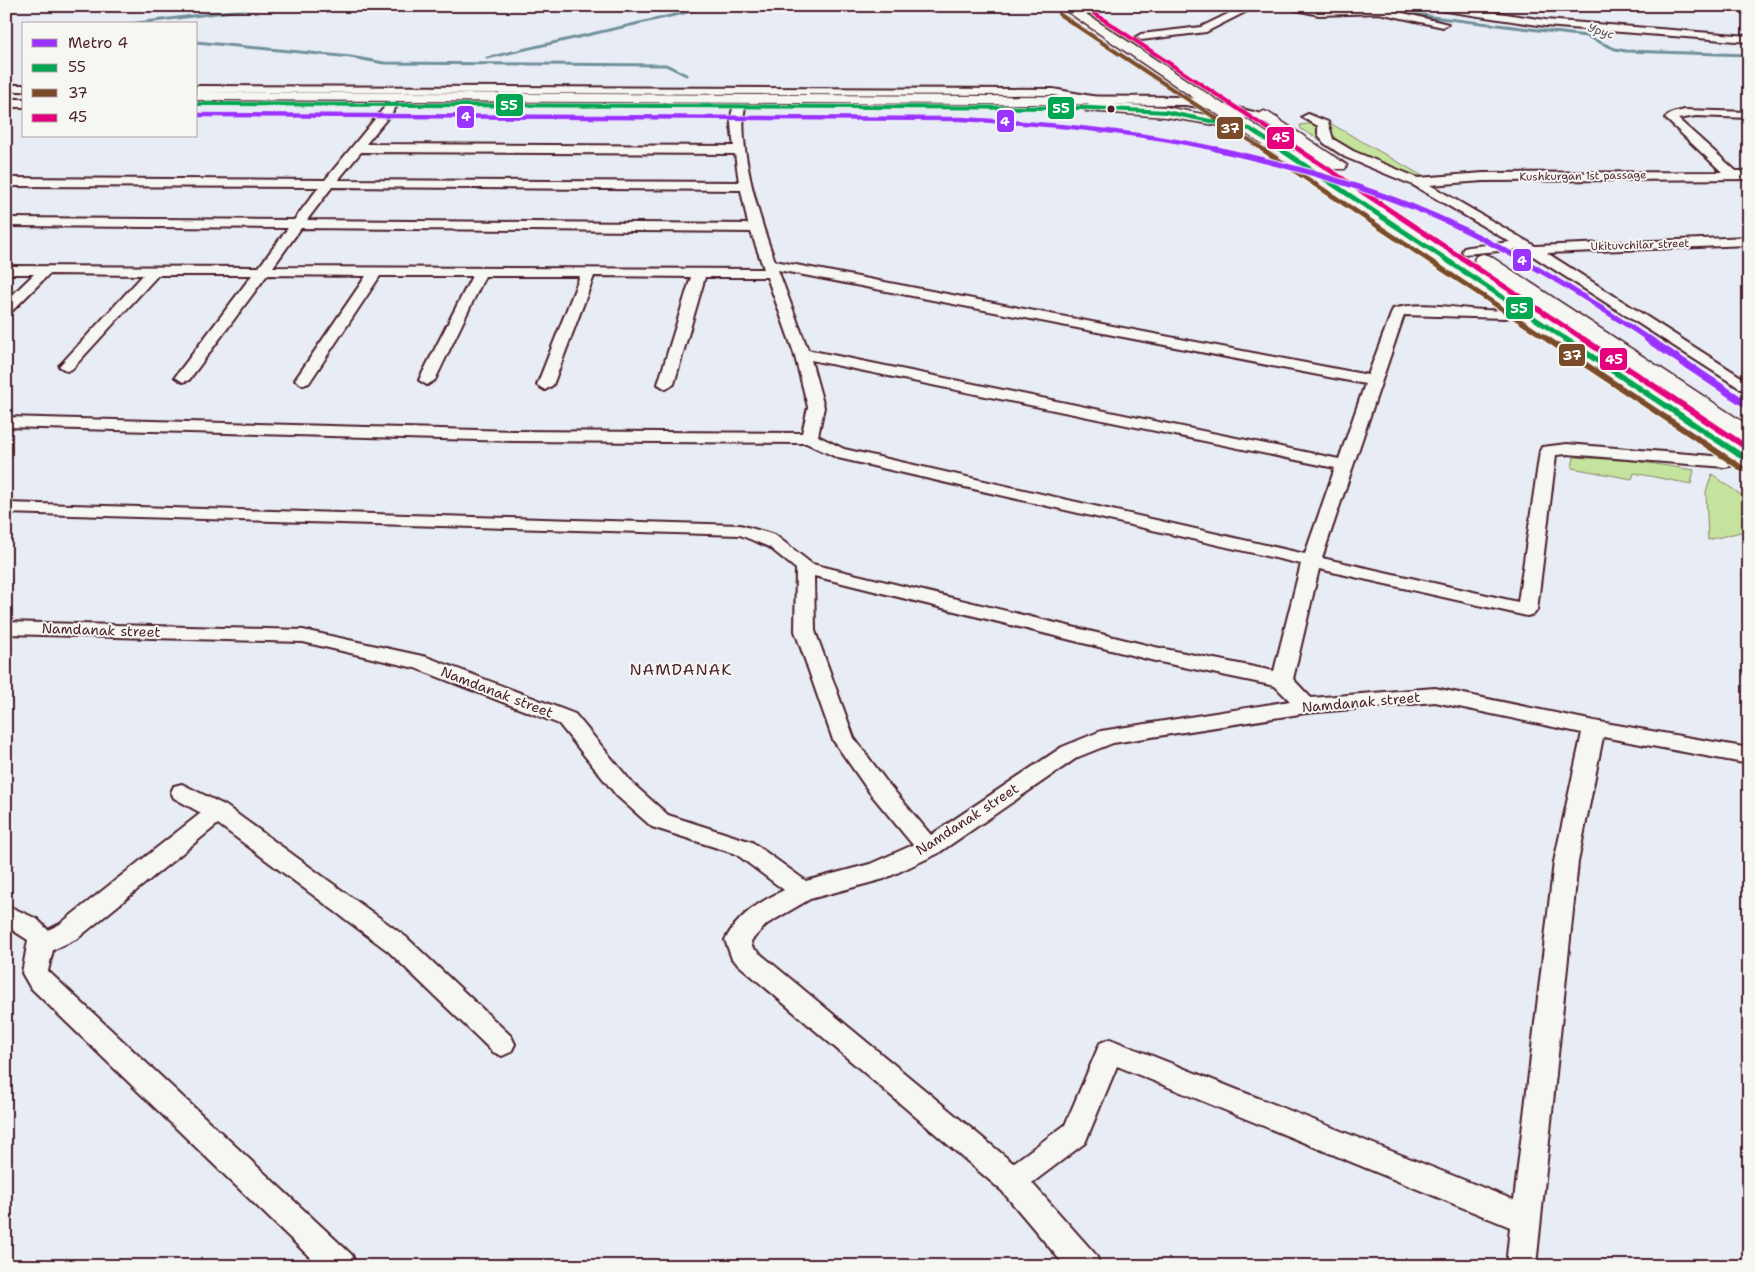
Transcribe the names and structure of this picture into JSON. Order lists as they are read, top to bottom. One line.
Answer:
{"streets":{"street":["Kushkurgan 1st passage","Ukituvchilar street","Namdanak street"]},"districts":["NAMDANAK"],"water":["Урус"],"lines":["transit line 45","transit line 37","transit line 55","metro line 4"],"legend":["Metro 4","55","37","45"]}
